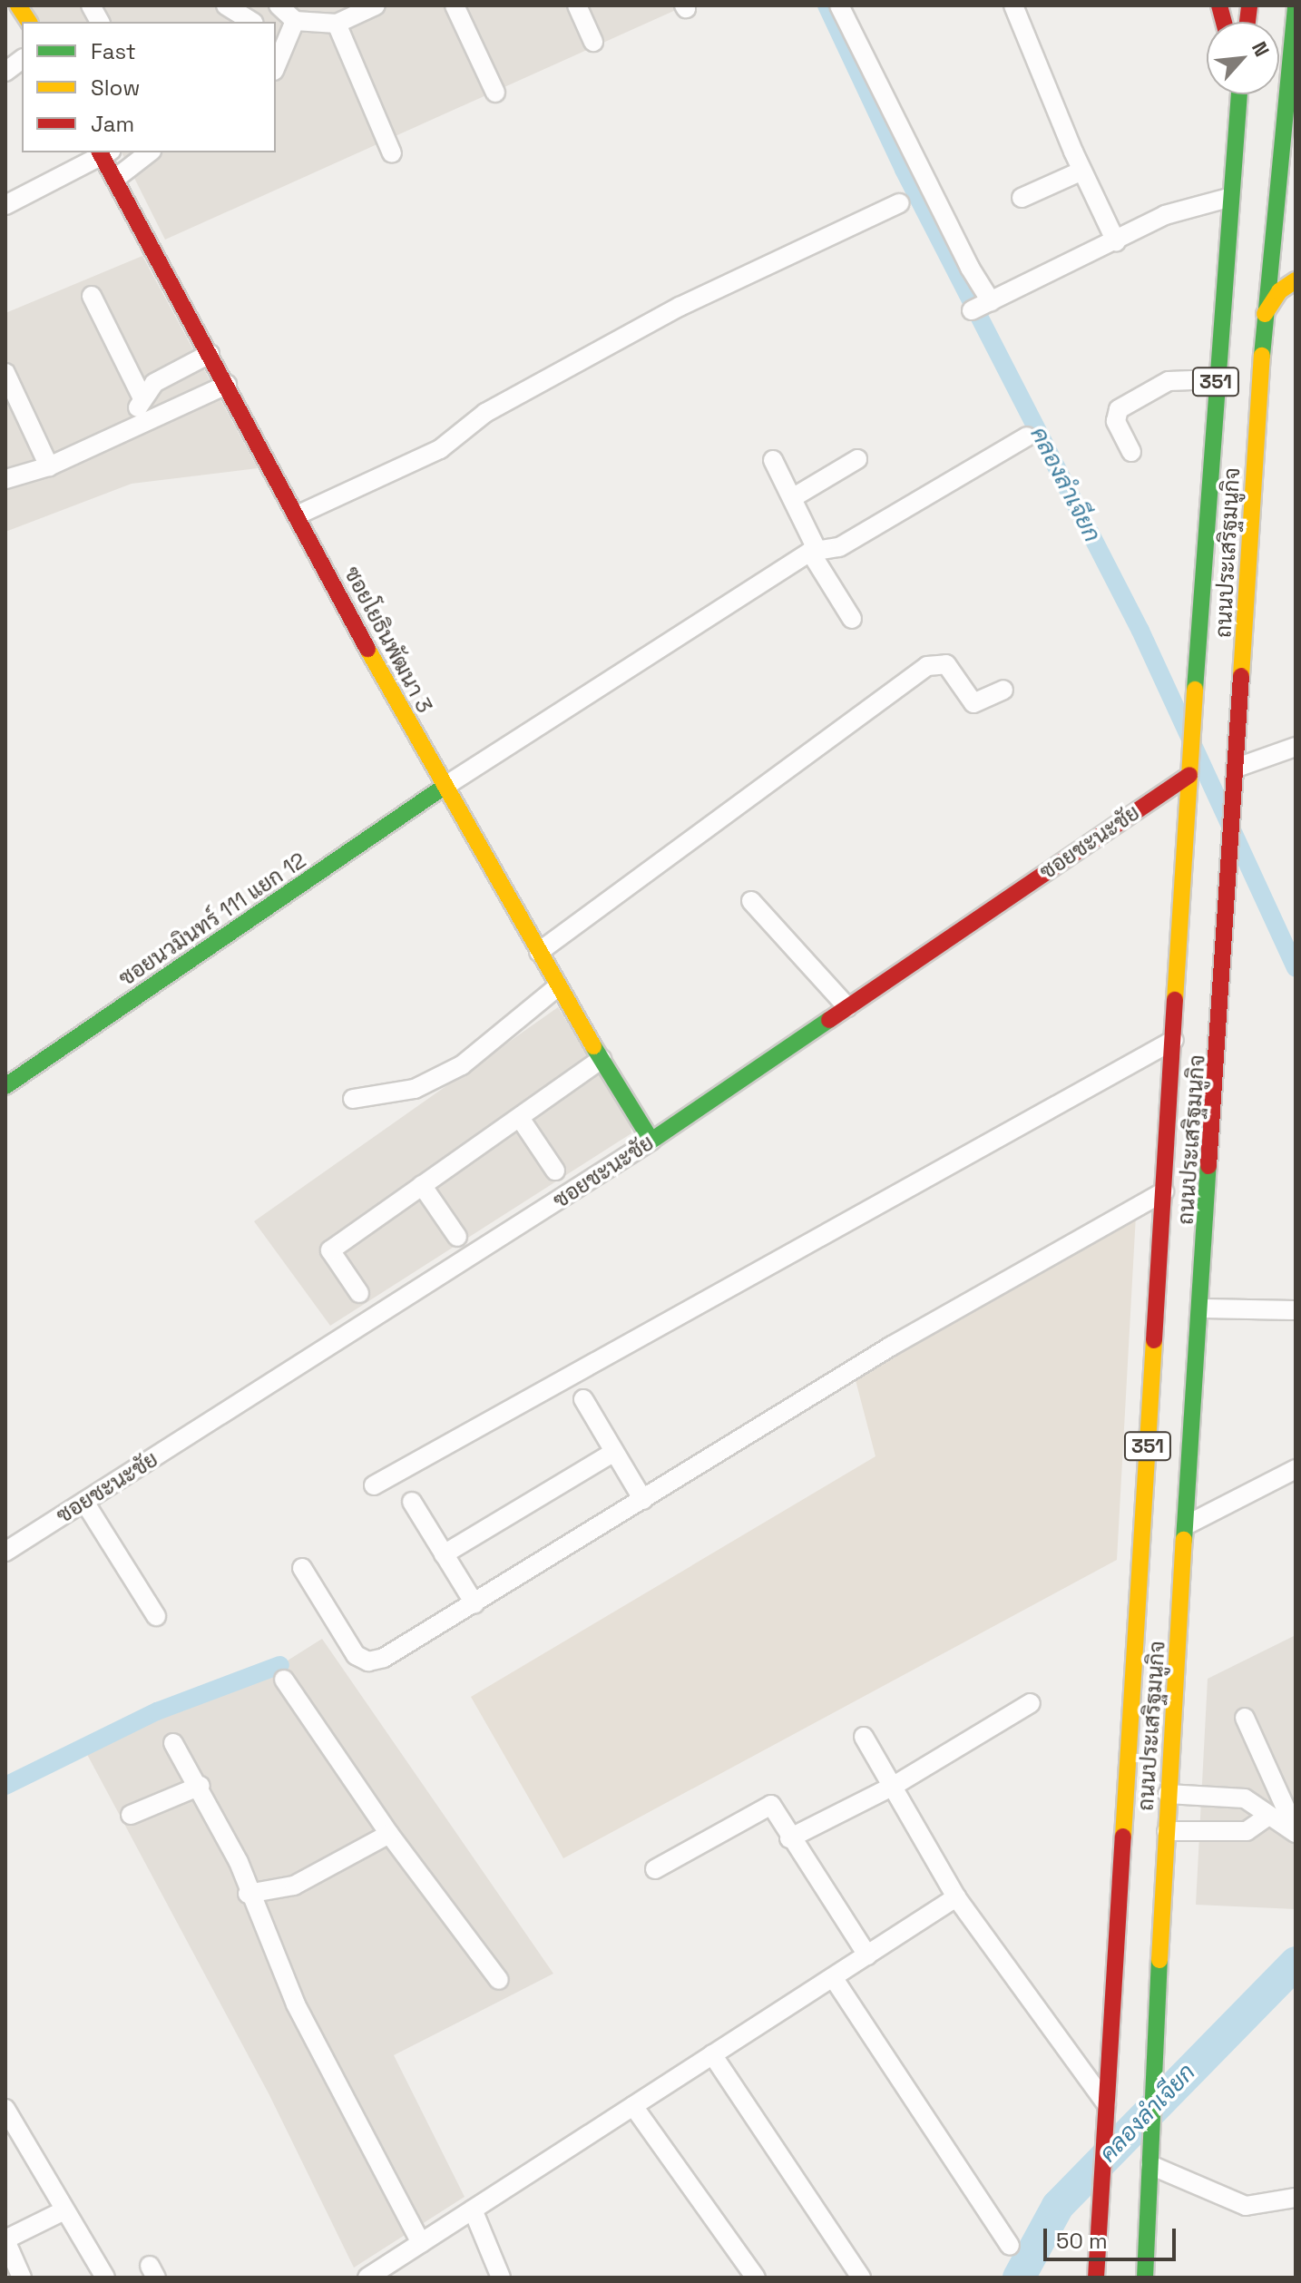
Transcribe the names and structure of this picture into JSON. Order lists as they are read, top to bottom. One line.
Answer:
{"streets":{"main road":["351","ถนนประเสริฐมนูกิจ","ซอยโยธินพัฒนา 3","ซอยชะนะชัย","ซอยนวมินทร์ 111 แยก 12"]},"crossings":[["ถนนประเสริฐมนูกิจ","ซอยชะนะชัย"],["ซอยโยธินพัฒนา 3","ซอยชะนะชัย"],["ซอยโยธินพัฒนา 3","ซอยนวมินทร์ 111 แยก 12"]],"water":["คลองลำเจียก"],"legend":["Fast","Slow","Jam"],"scale_bar":"50 m","north":"top right"}
